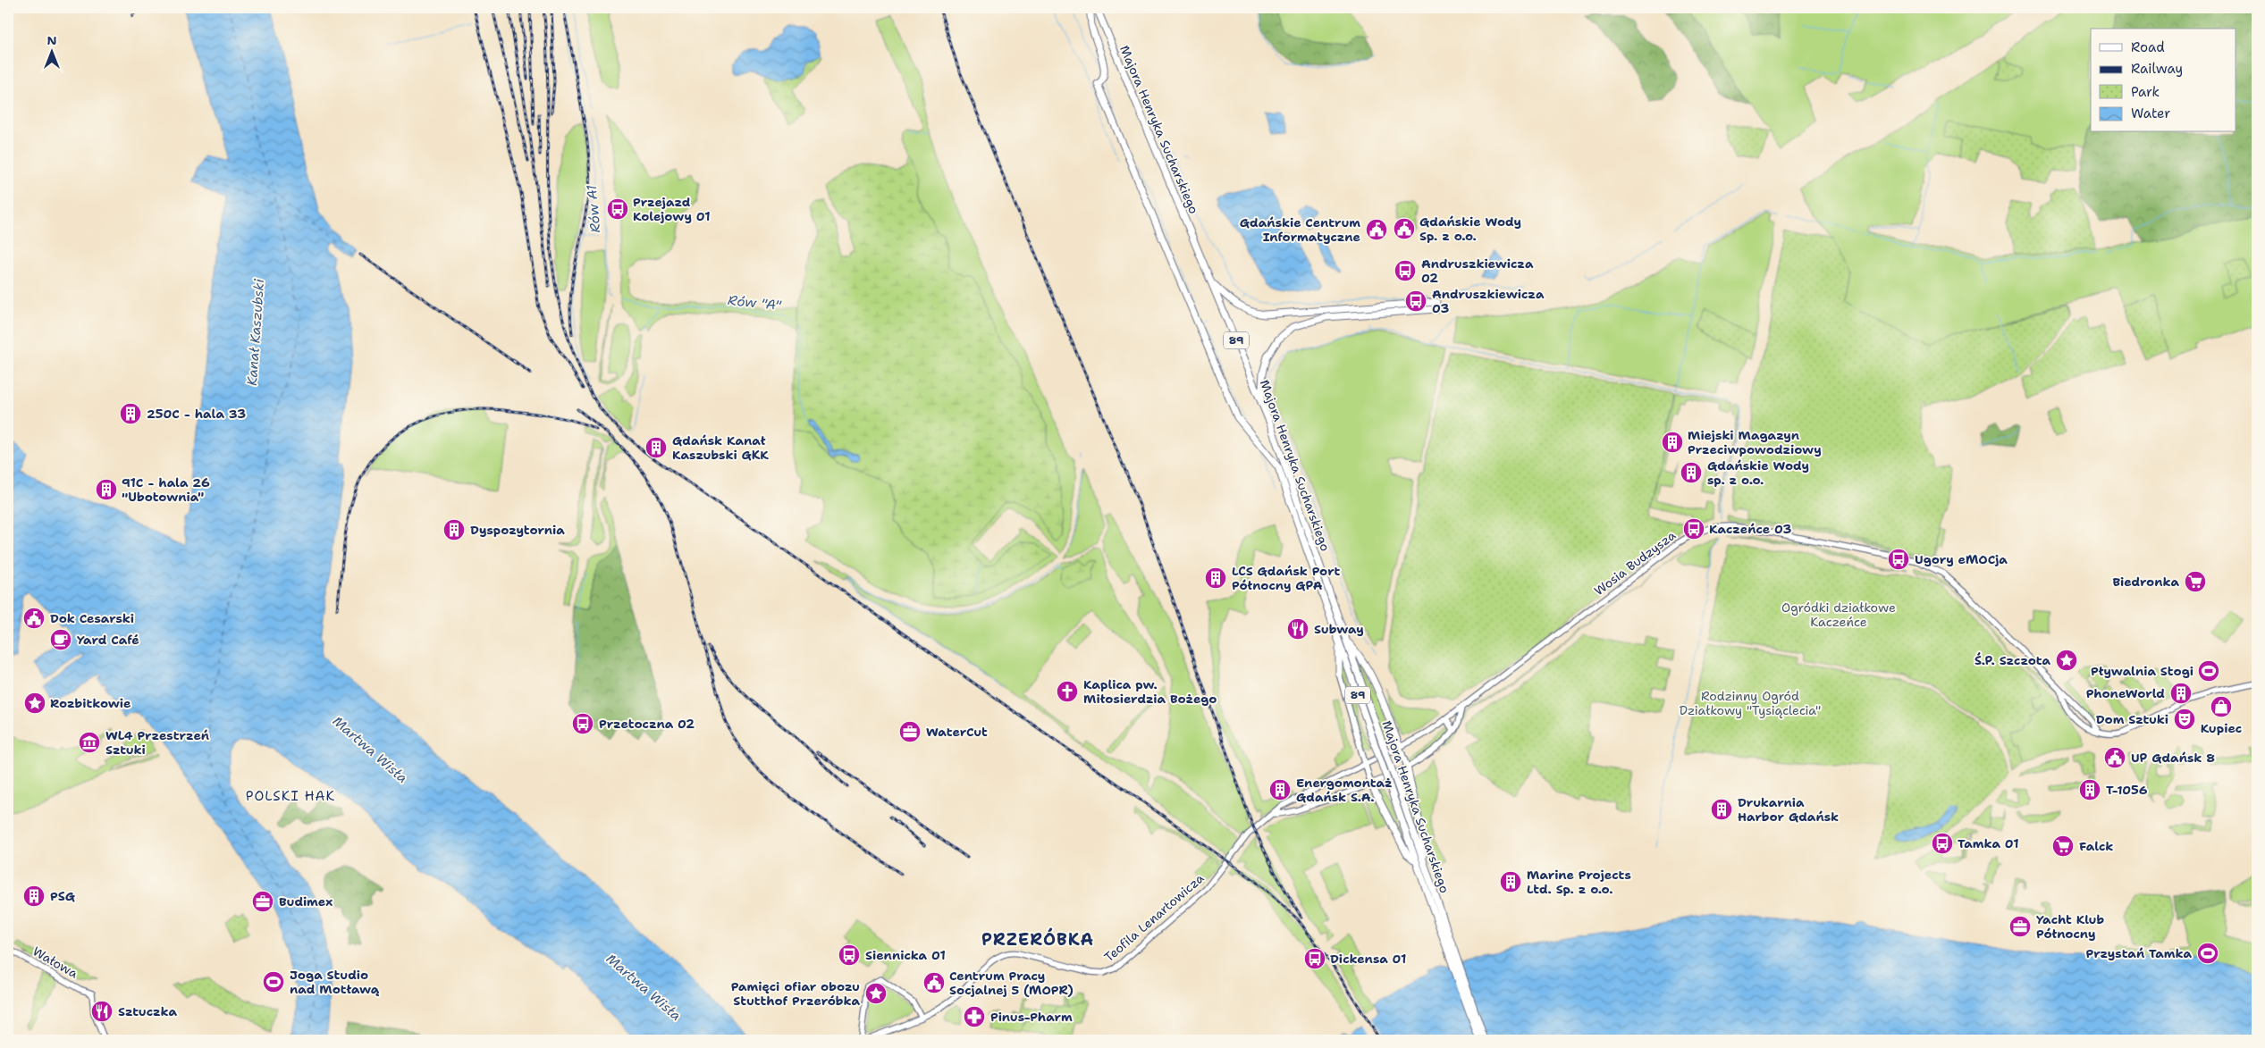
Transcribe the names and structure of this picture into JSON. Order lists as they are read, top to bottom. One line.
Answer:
{"streets":{"highway":["Majora Henryka Sucharskiego","89"],"street":["Wosia Budzysza","Teofila Lenartowicza","Wałowa"]},"crossings":[["Majora Henryka Sucharskiego","Wosia Budzysza"],["Wosia Budzysza","Teofila Lenartowicza"]],"districts":["POLSKI HAK","PRZERÓBKA"],"water":["Rów A1","Rów \"A\"","Kanał Kaszubski","Martwa Wisła"],"parks":["Ogródki działkowe Kaczeńce","Rodzinny Ogród Działkowy \"Tysiąclecia\""],"places":{"bus stop":["Przejazd Kolejowy 01","Andruszkiewicza 02","Andruszkiewicza 03","Kaczeńce 03","Ugory eMOCja","Przetoczna 02","Tamka 01","Siennicka 01","Dickensa 01"],"public building":["Gdańskie Wody Sp. z o.o.","Gdańskie Centrum Informatyczne","Dok Cesarski","UP Gdańsk 8","Centrum Pracy Socjalnej 5 (MOPR)"],"building":["250C - hala 33","Miejski Magazyn Przeciwpowodziowy","Gdańsk Kanał Kaszubski GKK","Gdańskie Wody sp. z o.o.","91C - hala 26 \"Ubotownia\"","Dyspozytornia","LCS Gdańsk Port Północny GPA","PhoneWorld","Energomontaż Gdańsk S.A.","T-1056","Drukarnia Harbor Gdańsk","Marine Projects Ltd. Sp. z o.o.","PSG"],"supermarket":["Biedronka","Falck"],"restaurant":["Subway","Sztuczka"],"cafe":["Yard Café"],"place":["Ś.P. Szczota","Rozbitkowie","Pamięci ofiar obozu Stutthof Przeróbka"],"sports":["Pływalnia Stogi","Przystań Tamka","Joga Studio nad Motławą"],"church":["Kaplica pw. Miłosierdzia Bożego"],"shop":["Kupiec"],"theatre":["Dom Sztuki"],"office":["WaterCut","Budimex","Yacht Klub Północny"],"museum":["WL4 Przestrzeń Sztuki"],"pharmacy":["Pinus-Pharm"]},"legend":["Road","Railway","Park","Water"],"north":"top"}
